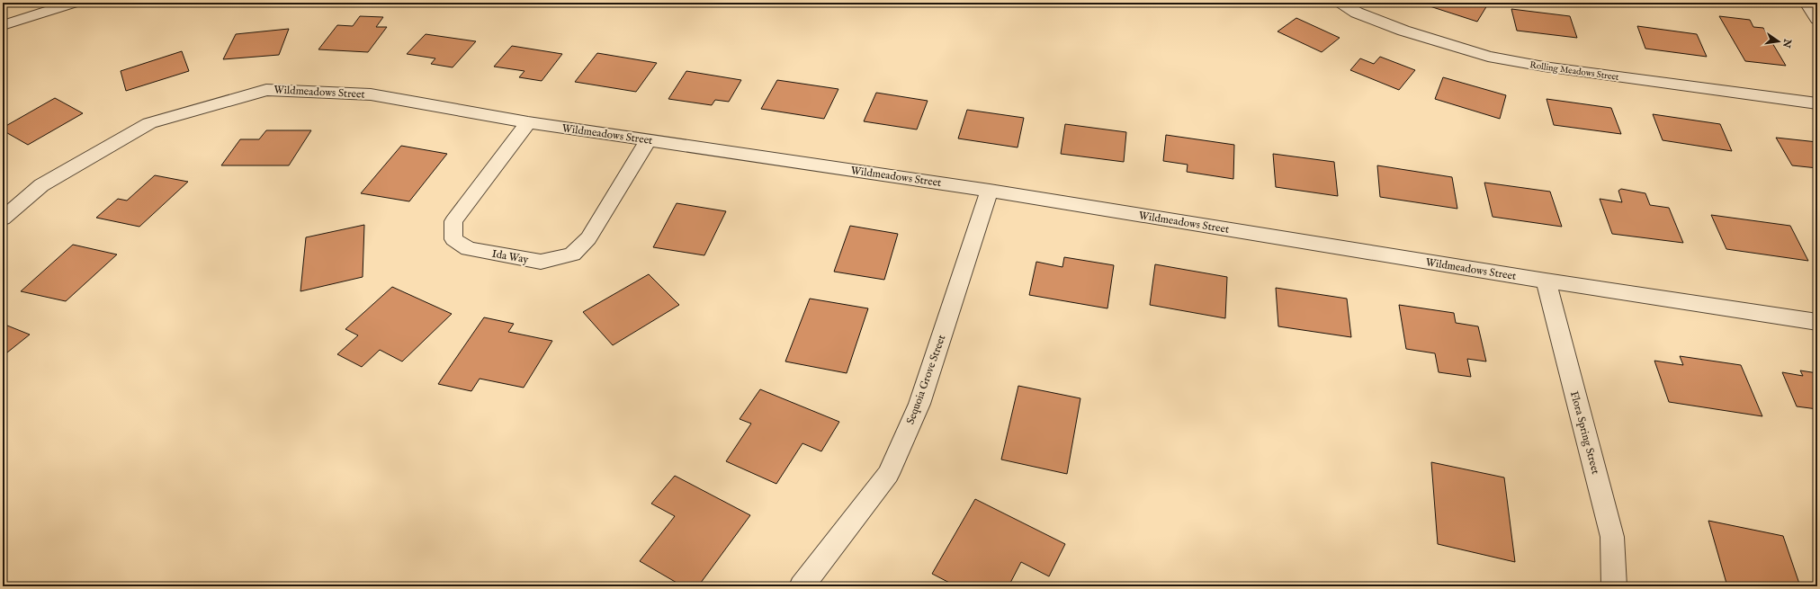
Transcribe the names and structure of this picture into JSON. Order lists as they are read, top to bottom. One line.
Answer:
{"streets":{"street":["Rolling Meadows Street","Wildmeadows Street","Ida Way","Sequoia Grove Street","Flora Spring Street"]},"crossings":[["Wildmeadows Street","Ida Way"],["Wildmeadows Street","Sequoia Grove Street"],["Wildmeadows Street","Flora Spring Street"]],"north":"right"}
